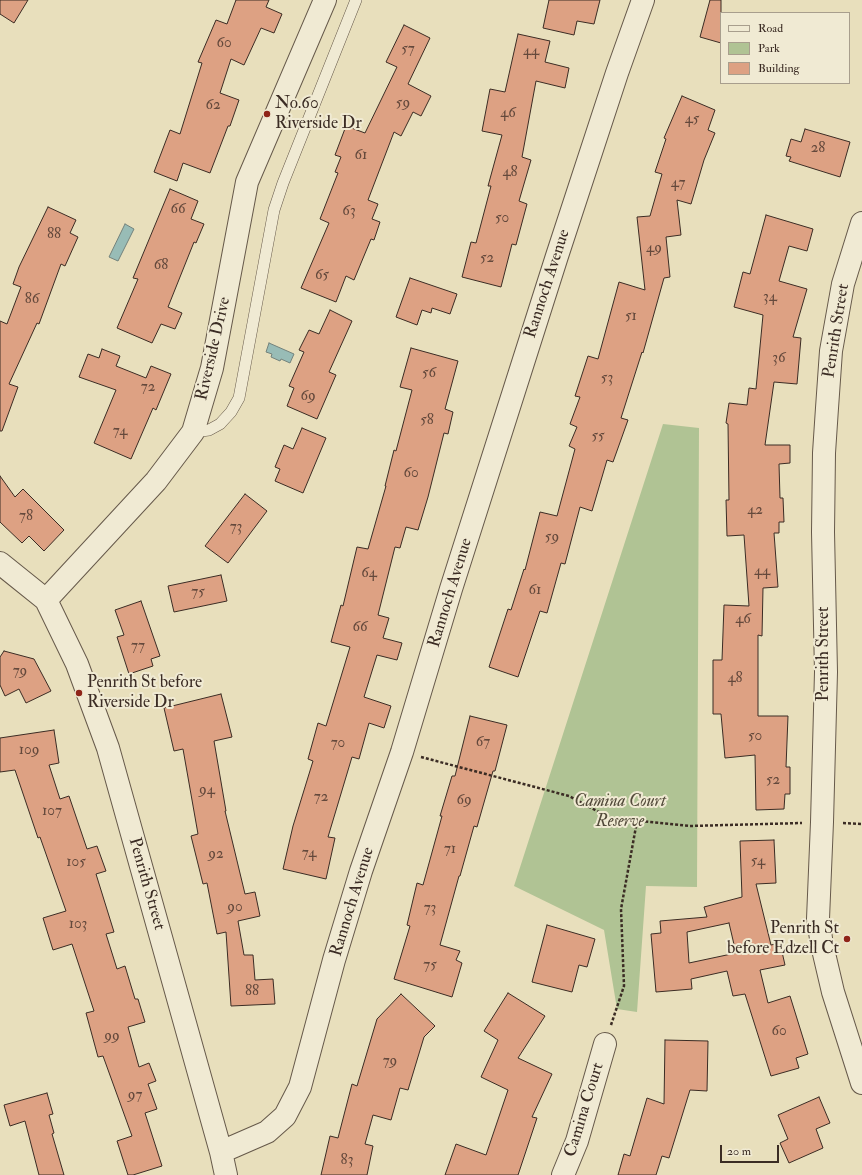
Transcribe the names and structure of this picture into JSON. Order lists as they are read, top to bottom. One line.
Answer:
{"streets":{"street":["Rannoch Avenue","Penrith Street","Riverside Drive","Camina Court"]},"crossings":[["Rannoch Avenue","Penrith Street"],["Penrith Street","Riverside Drive"]],"parks":["Camina Court Reserve"],"places":["No.60 Riverside Dr","Penrith St before Riverside Dr","Penrith St before Edzell Ct"],"house_numbers":["60","57","44","59","62","46","45","28","61","48","47","66","63","50","88","49","52","68","65","34","86","51","36","56","53","72","69","58","74","55","60","42","78","73","59","44","64","61","75","46","66","77","79","48","50","67","70","109","52","94","72","69","107","71","74","92","54","105","90","73","103","75","88","60","99","79","97","83"],"legend":["Road","Park","Building"],"scale_bar":"20 m"}
